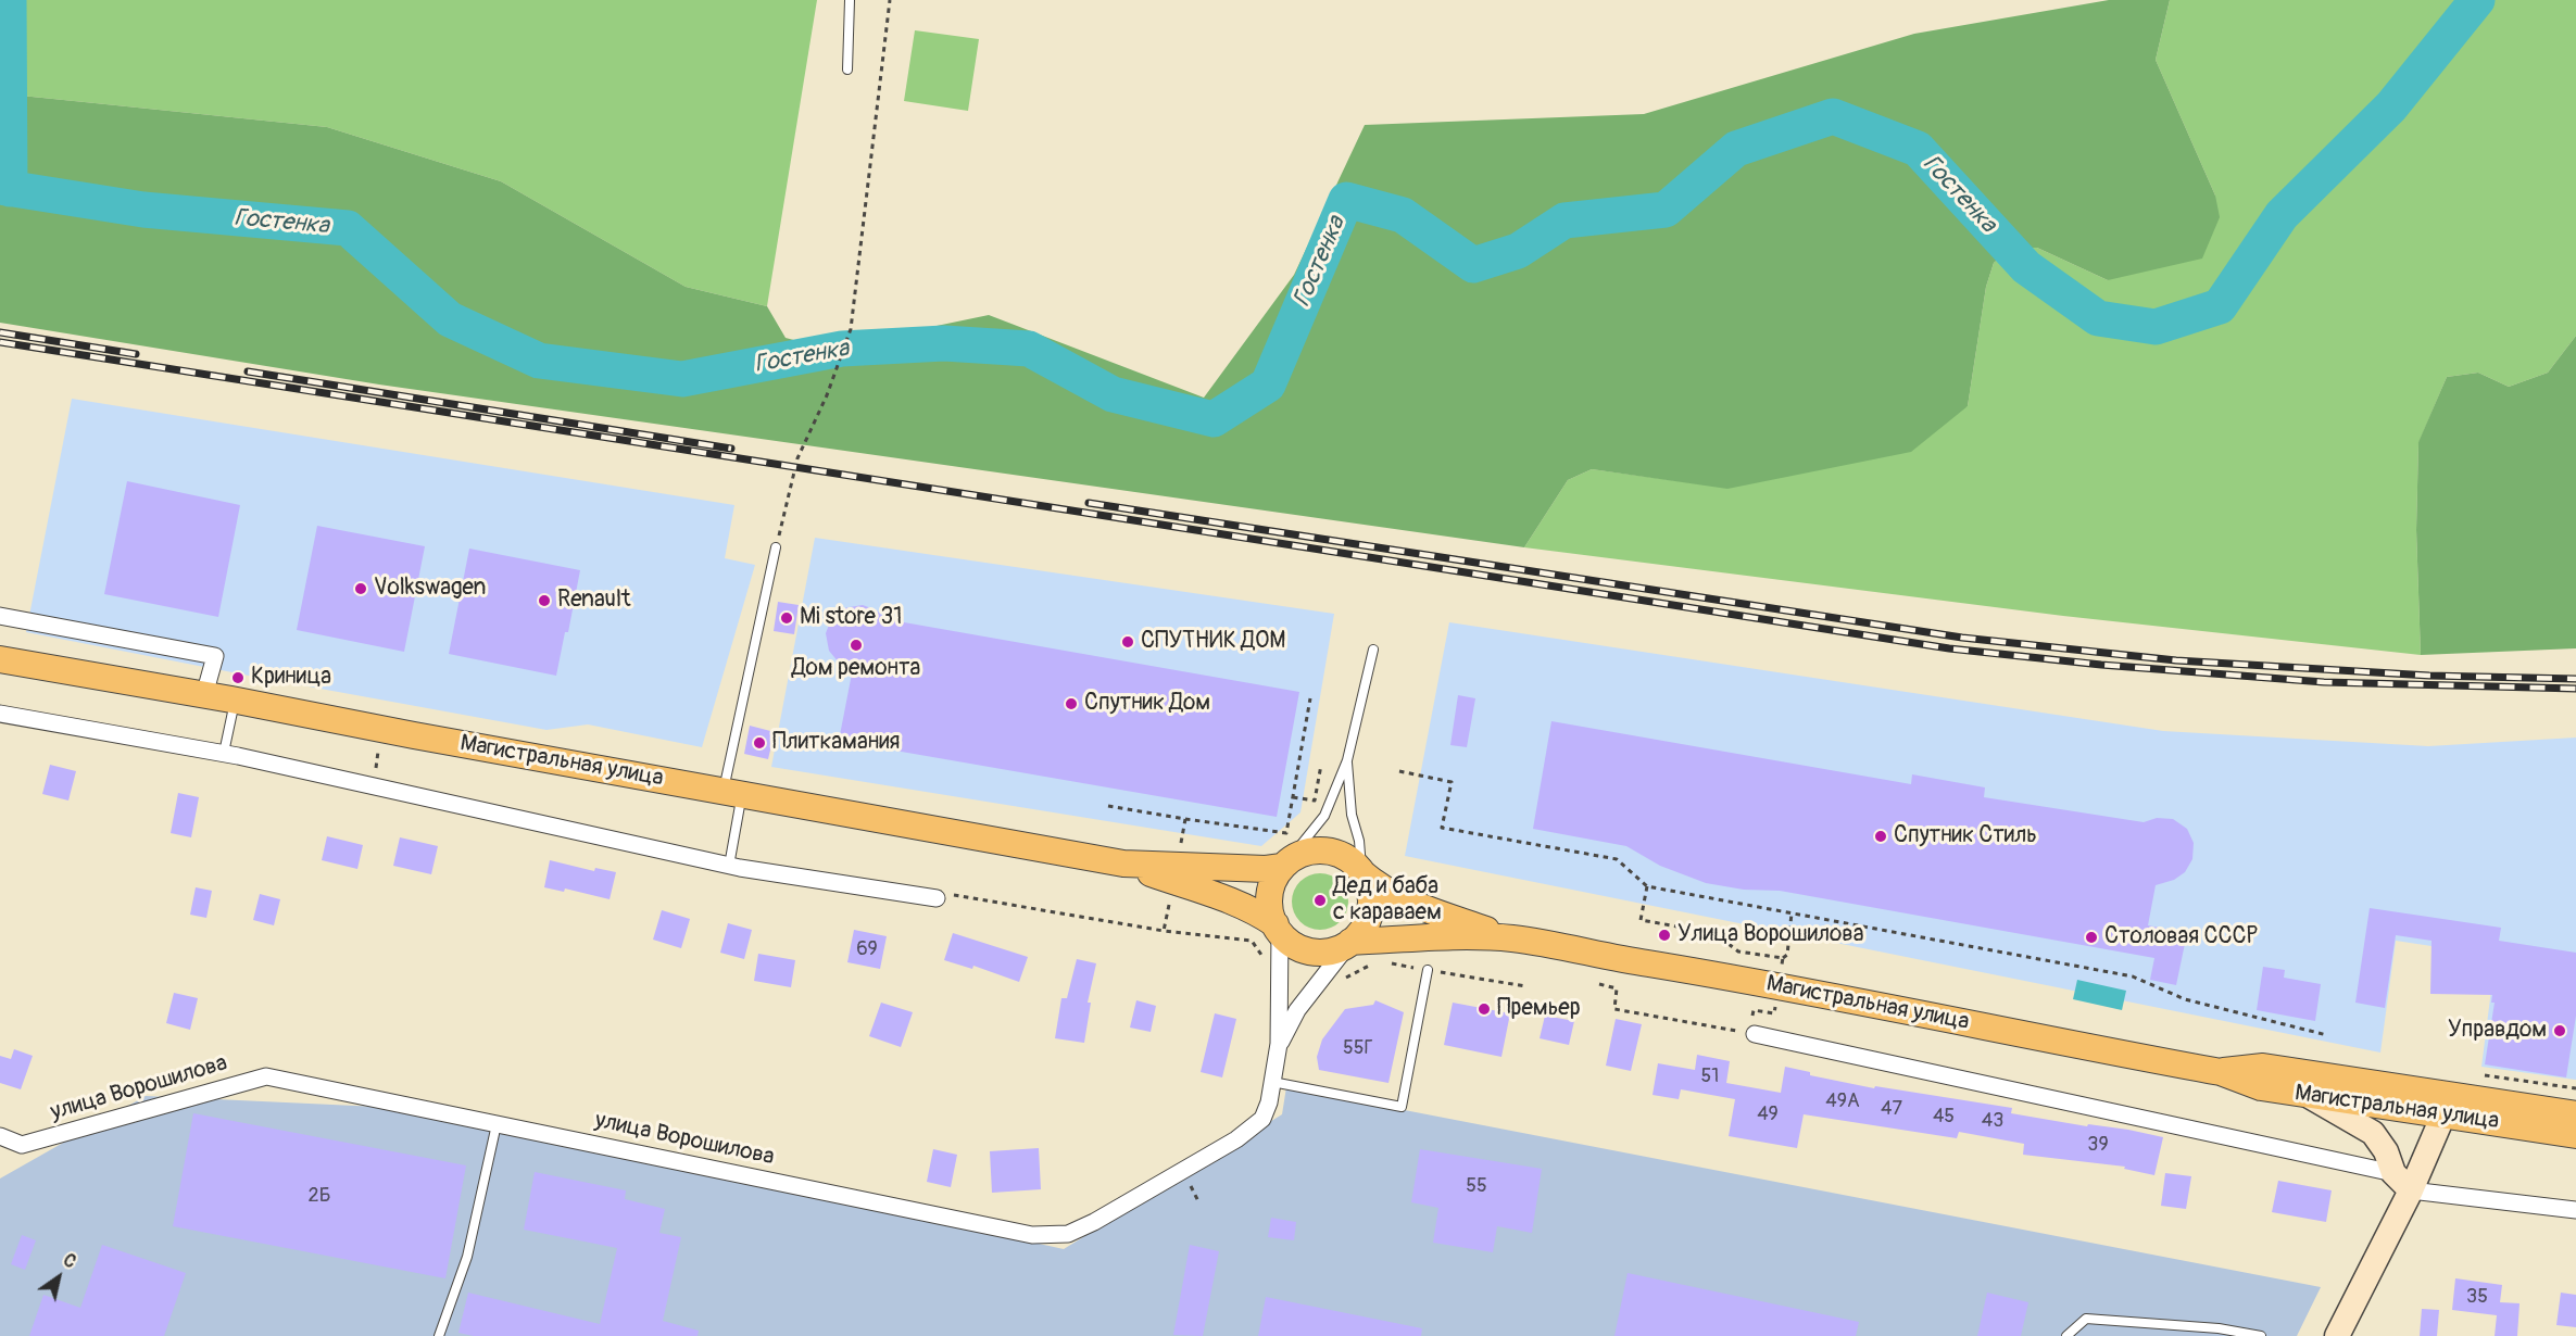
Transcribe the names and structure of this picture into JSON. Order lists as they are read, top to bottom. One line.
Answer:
{"streets":{"main road":["Магистральная улица"],"street":["улица Ворошилова"]},"water":["Гостенка"],"places":["Volkswagen","Renault","Mi store 31","СПУТНИК ДОМ","Дом ремонта","Криница","Спутник Дом","Плиткамания","Спутник Стиль","Дед и баба с караваем","Улица Ворошилова","Столовая СССР","Премьер","Управдом"],"house_numbers":["69","55Г","51","49А","47","49","45","43","39","55","2Б","35"],"north":"top right"}
